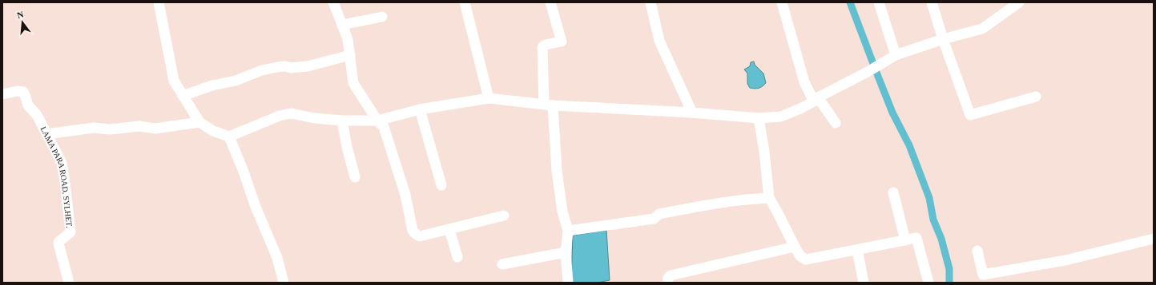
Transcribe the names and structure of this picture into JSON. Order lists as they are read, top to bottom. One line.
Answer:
{"streets":{"street":["LAMA PARA ROAD, SYLHET."]},"north":"top"}
